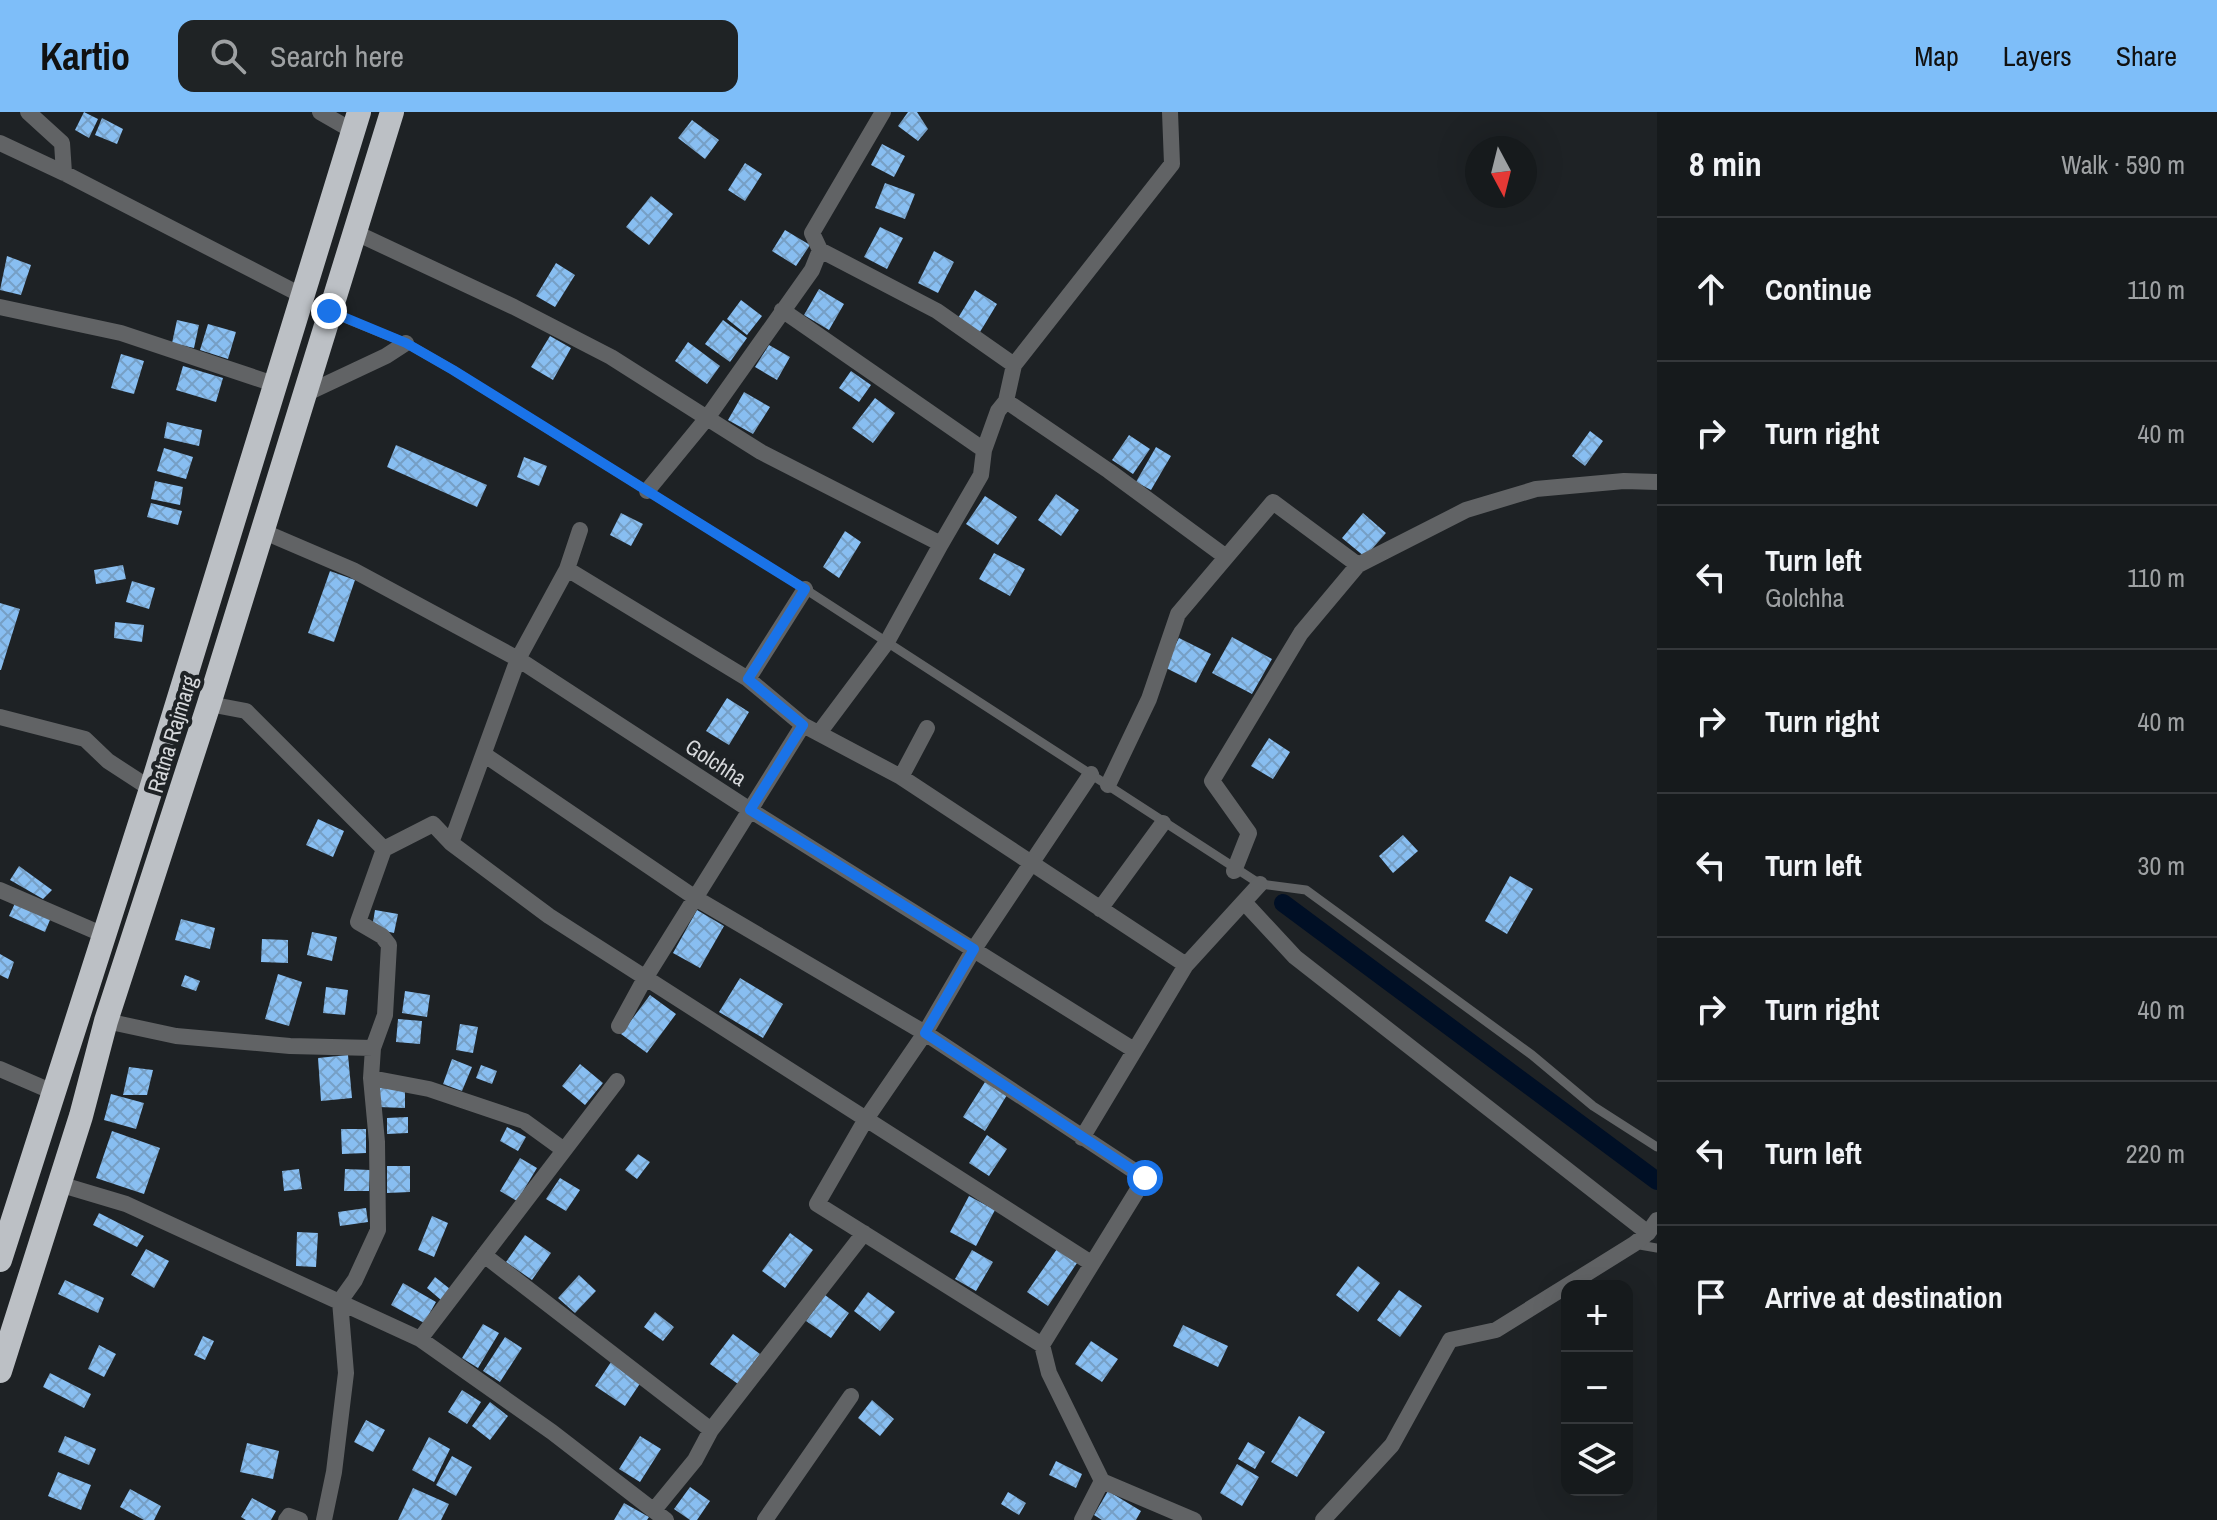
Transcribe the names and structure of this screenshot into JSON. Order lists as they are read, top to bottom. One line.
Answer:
{"streets":{"highway":["Ratna Rajmarg"],"street":["Golchha"]},"crossings":[["Ratna Rajmarg","Golchha"]],"north":"bottom","page":{"header":"Kartio","search":"Search here","nav":["Map","Layers","Share"],"heading":["8 min","Walk · 590 m"],"list":[["Continue","110 m"],["Turn right","40 m"],["Turn left","Golchha","110 m"],["Turn right","40 m"],["Turn left","30 m"],["Turn right","40 m"],["Turn left","220 m"],"Arrive at destination"],"map_buttons":["+","−"]}}
